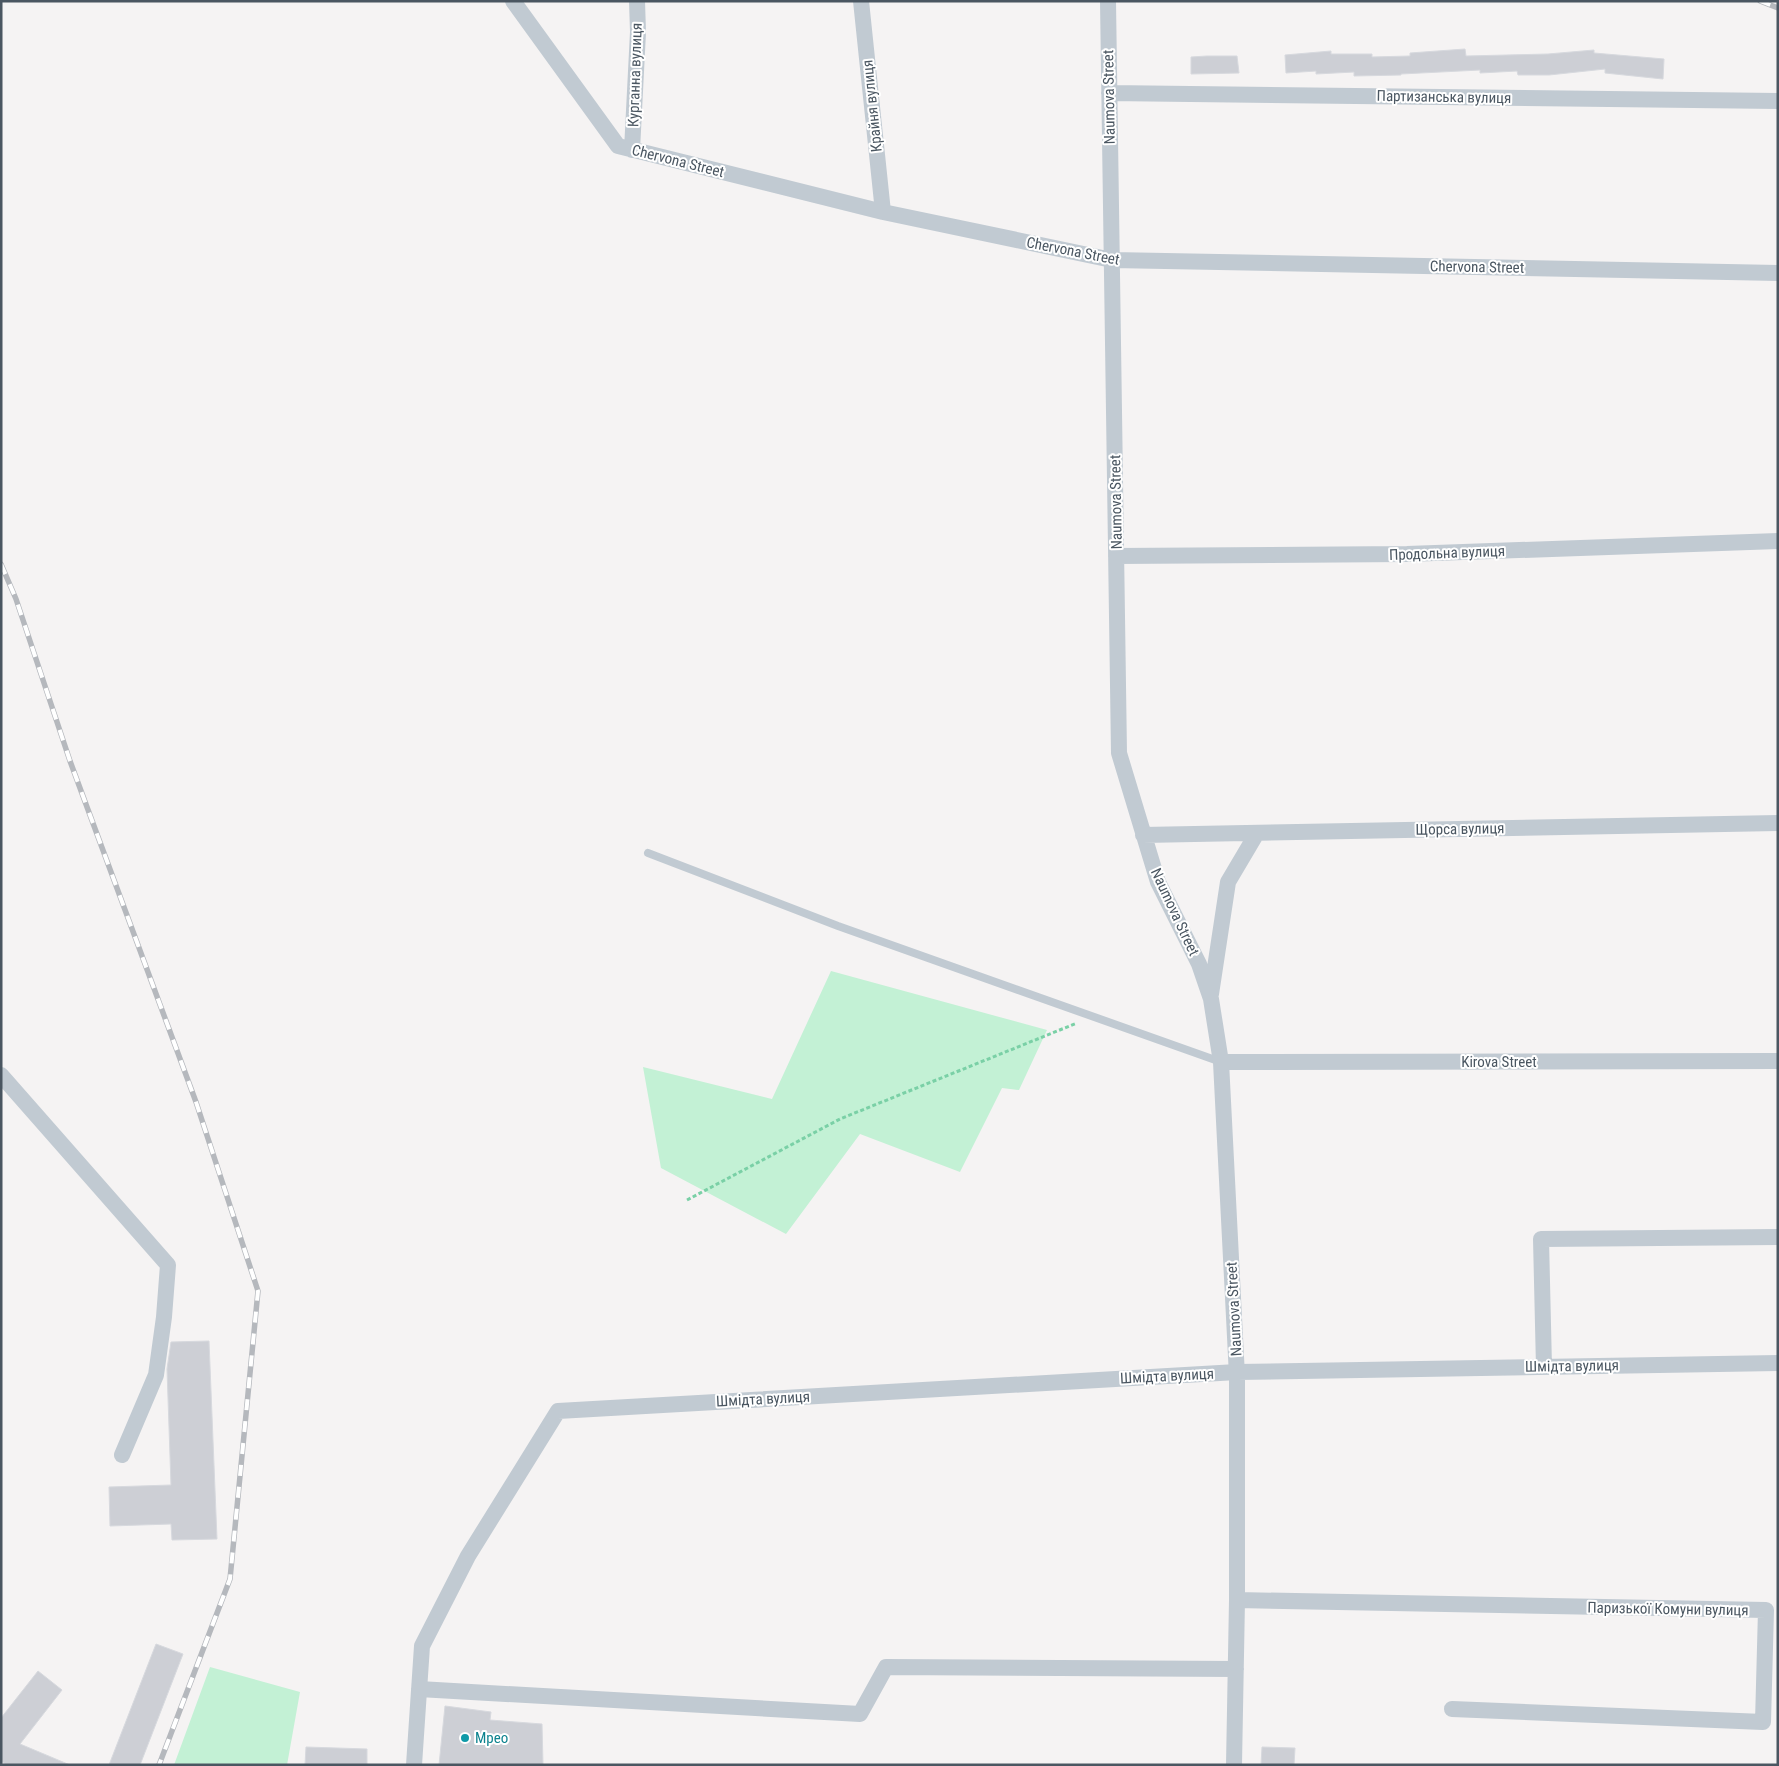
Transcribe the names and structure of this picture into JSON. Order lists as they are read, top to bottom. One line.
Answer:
{"streets":{"street":["Курганна вулиця","Naumova Street","Партизанська вулиця","Крайня вулиця","Chervona Street","Продольна вулиця","Щорса вулиця","Kirova Street","Шмідта вулиця","Паризької Комуни вулиця"]},"crossings":[["Курганна вулиця","Chervona Street"],["Naumova Street","Партизанська вулиця"],["Naumova Street","Chervona Street"],["Naumova Street","Продольна вулиця"],["Naumova Street","Щорса вулиця"],["Naumova Street","Kirova Street"],["Naumova Street","Шмідта вулиця"],["Naumova Street","Паризької Комуни вулиця"],["Крайня вулиця","Chervona Street"]],"places":["Мрео"]}
